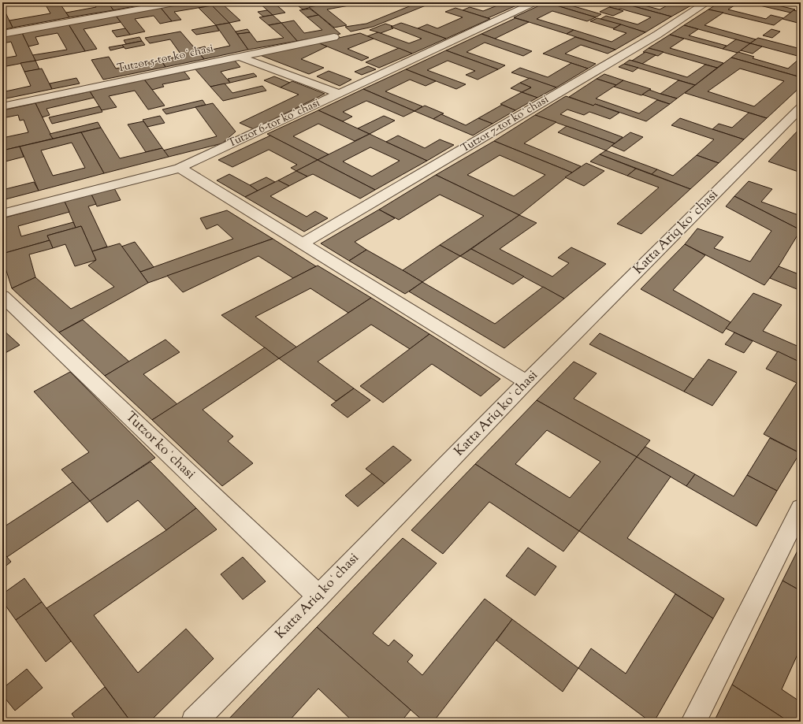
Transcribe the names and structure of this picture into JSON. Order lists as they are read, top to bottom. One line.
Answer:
{"streets":{"street":["Tutzor 5-tor koʻchasi","Tutzor 6-tor koʻchasi","Tutzor 7-tor koʻchasi","Katta Ariq koʻchasi","Tutzor koʻchasi"]},"crossings":[["Katta Ariq koʻchasi","Tutzor koʻchasi"]]}
